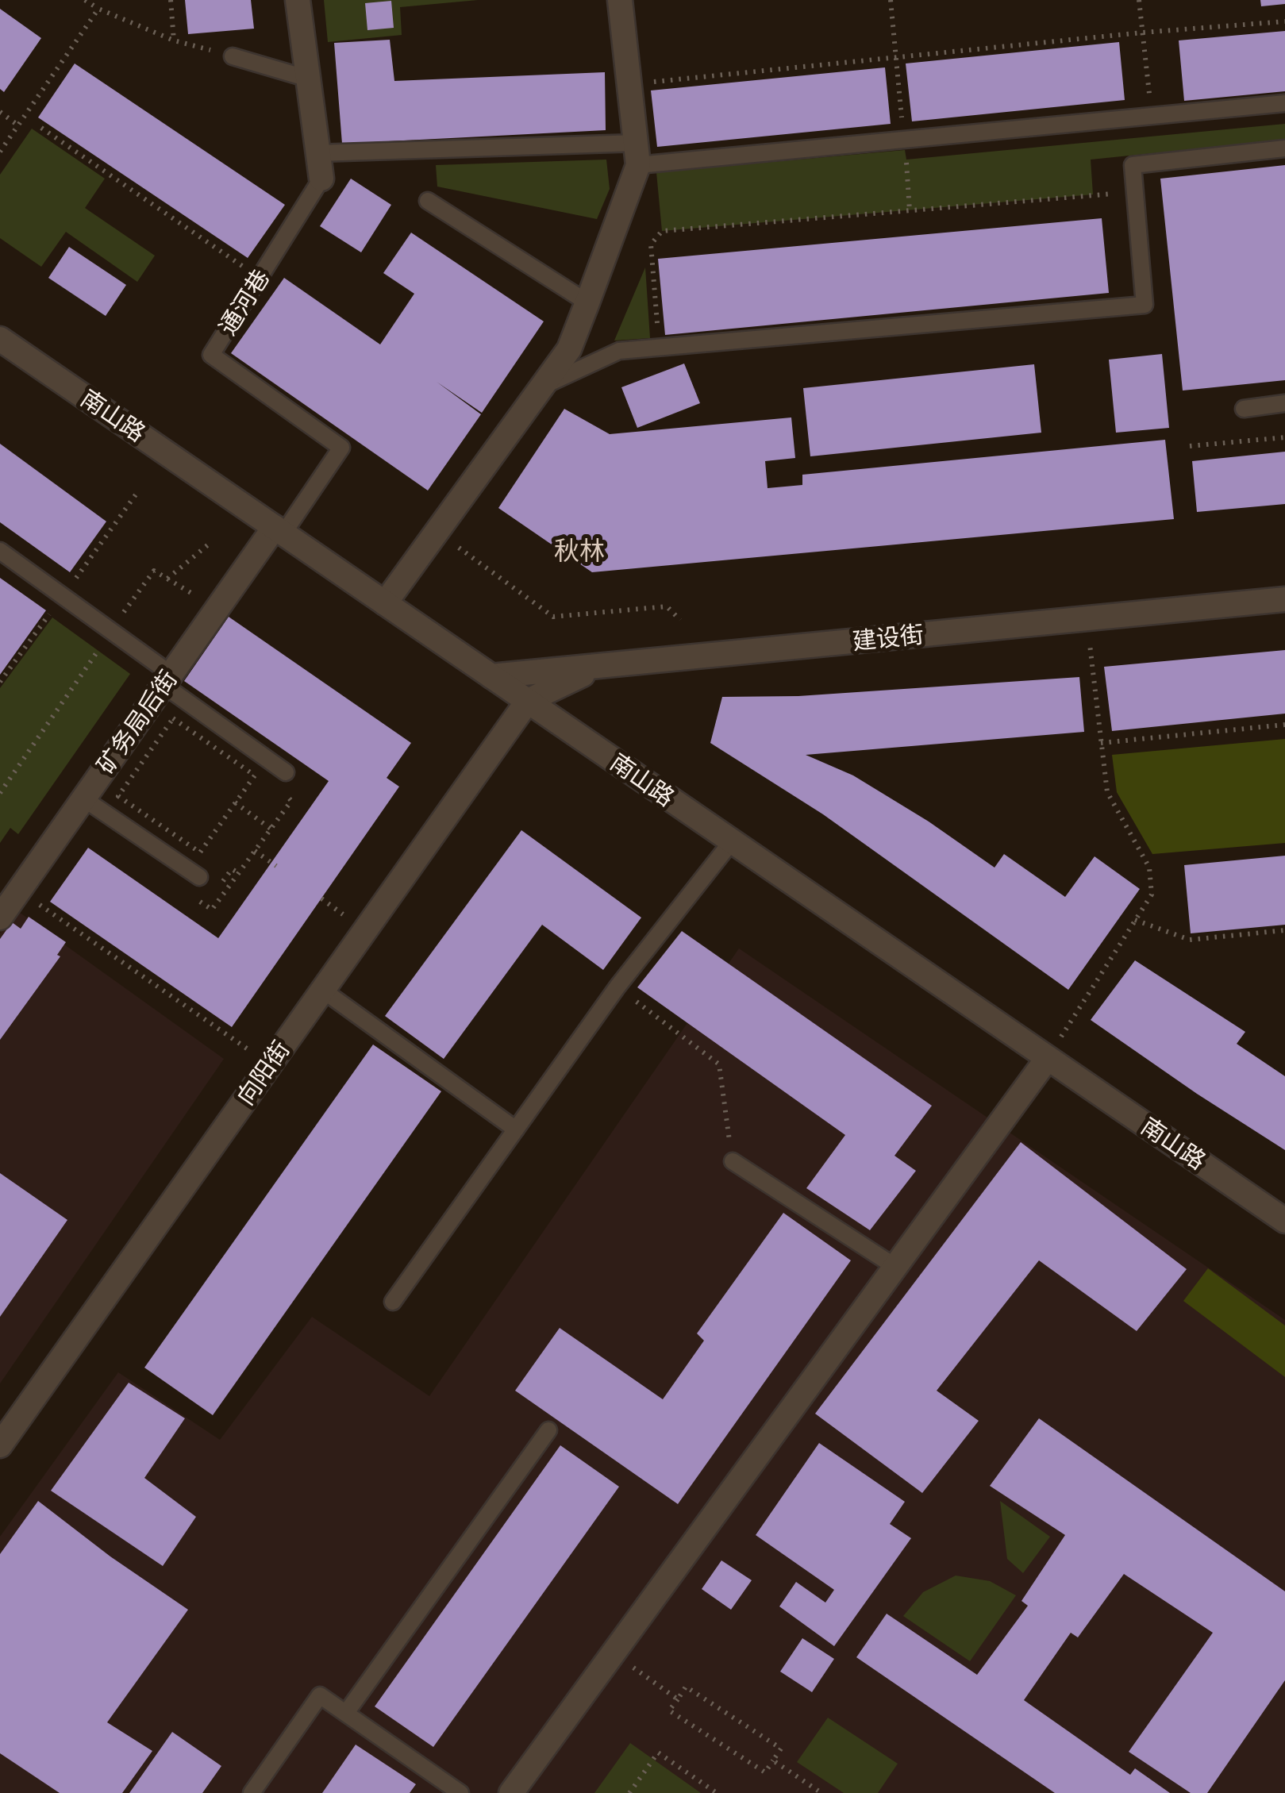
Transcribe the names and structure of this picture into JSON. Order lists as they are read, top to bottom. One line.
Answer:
{"streets":{"street":["通河巷","南山路","建设街","矿务局后街","向阳街"]},"crossings":[["通河巷","南山路"],["通河巷","矿务局后街"],["南山路","建设街"],["南山路","矿务局后街"],["南山路","向阳街"]],"districts":["秋林"]}
